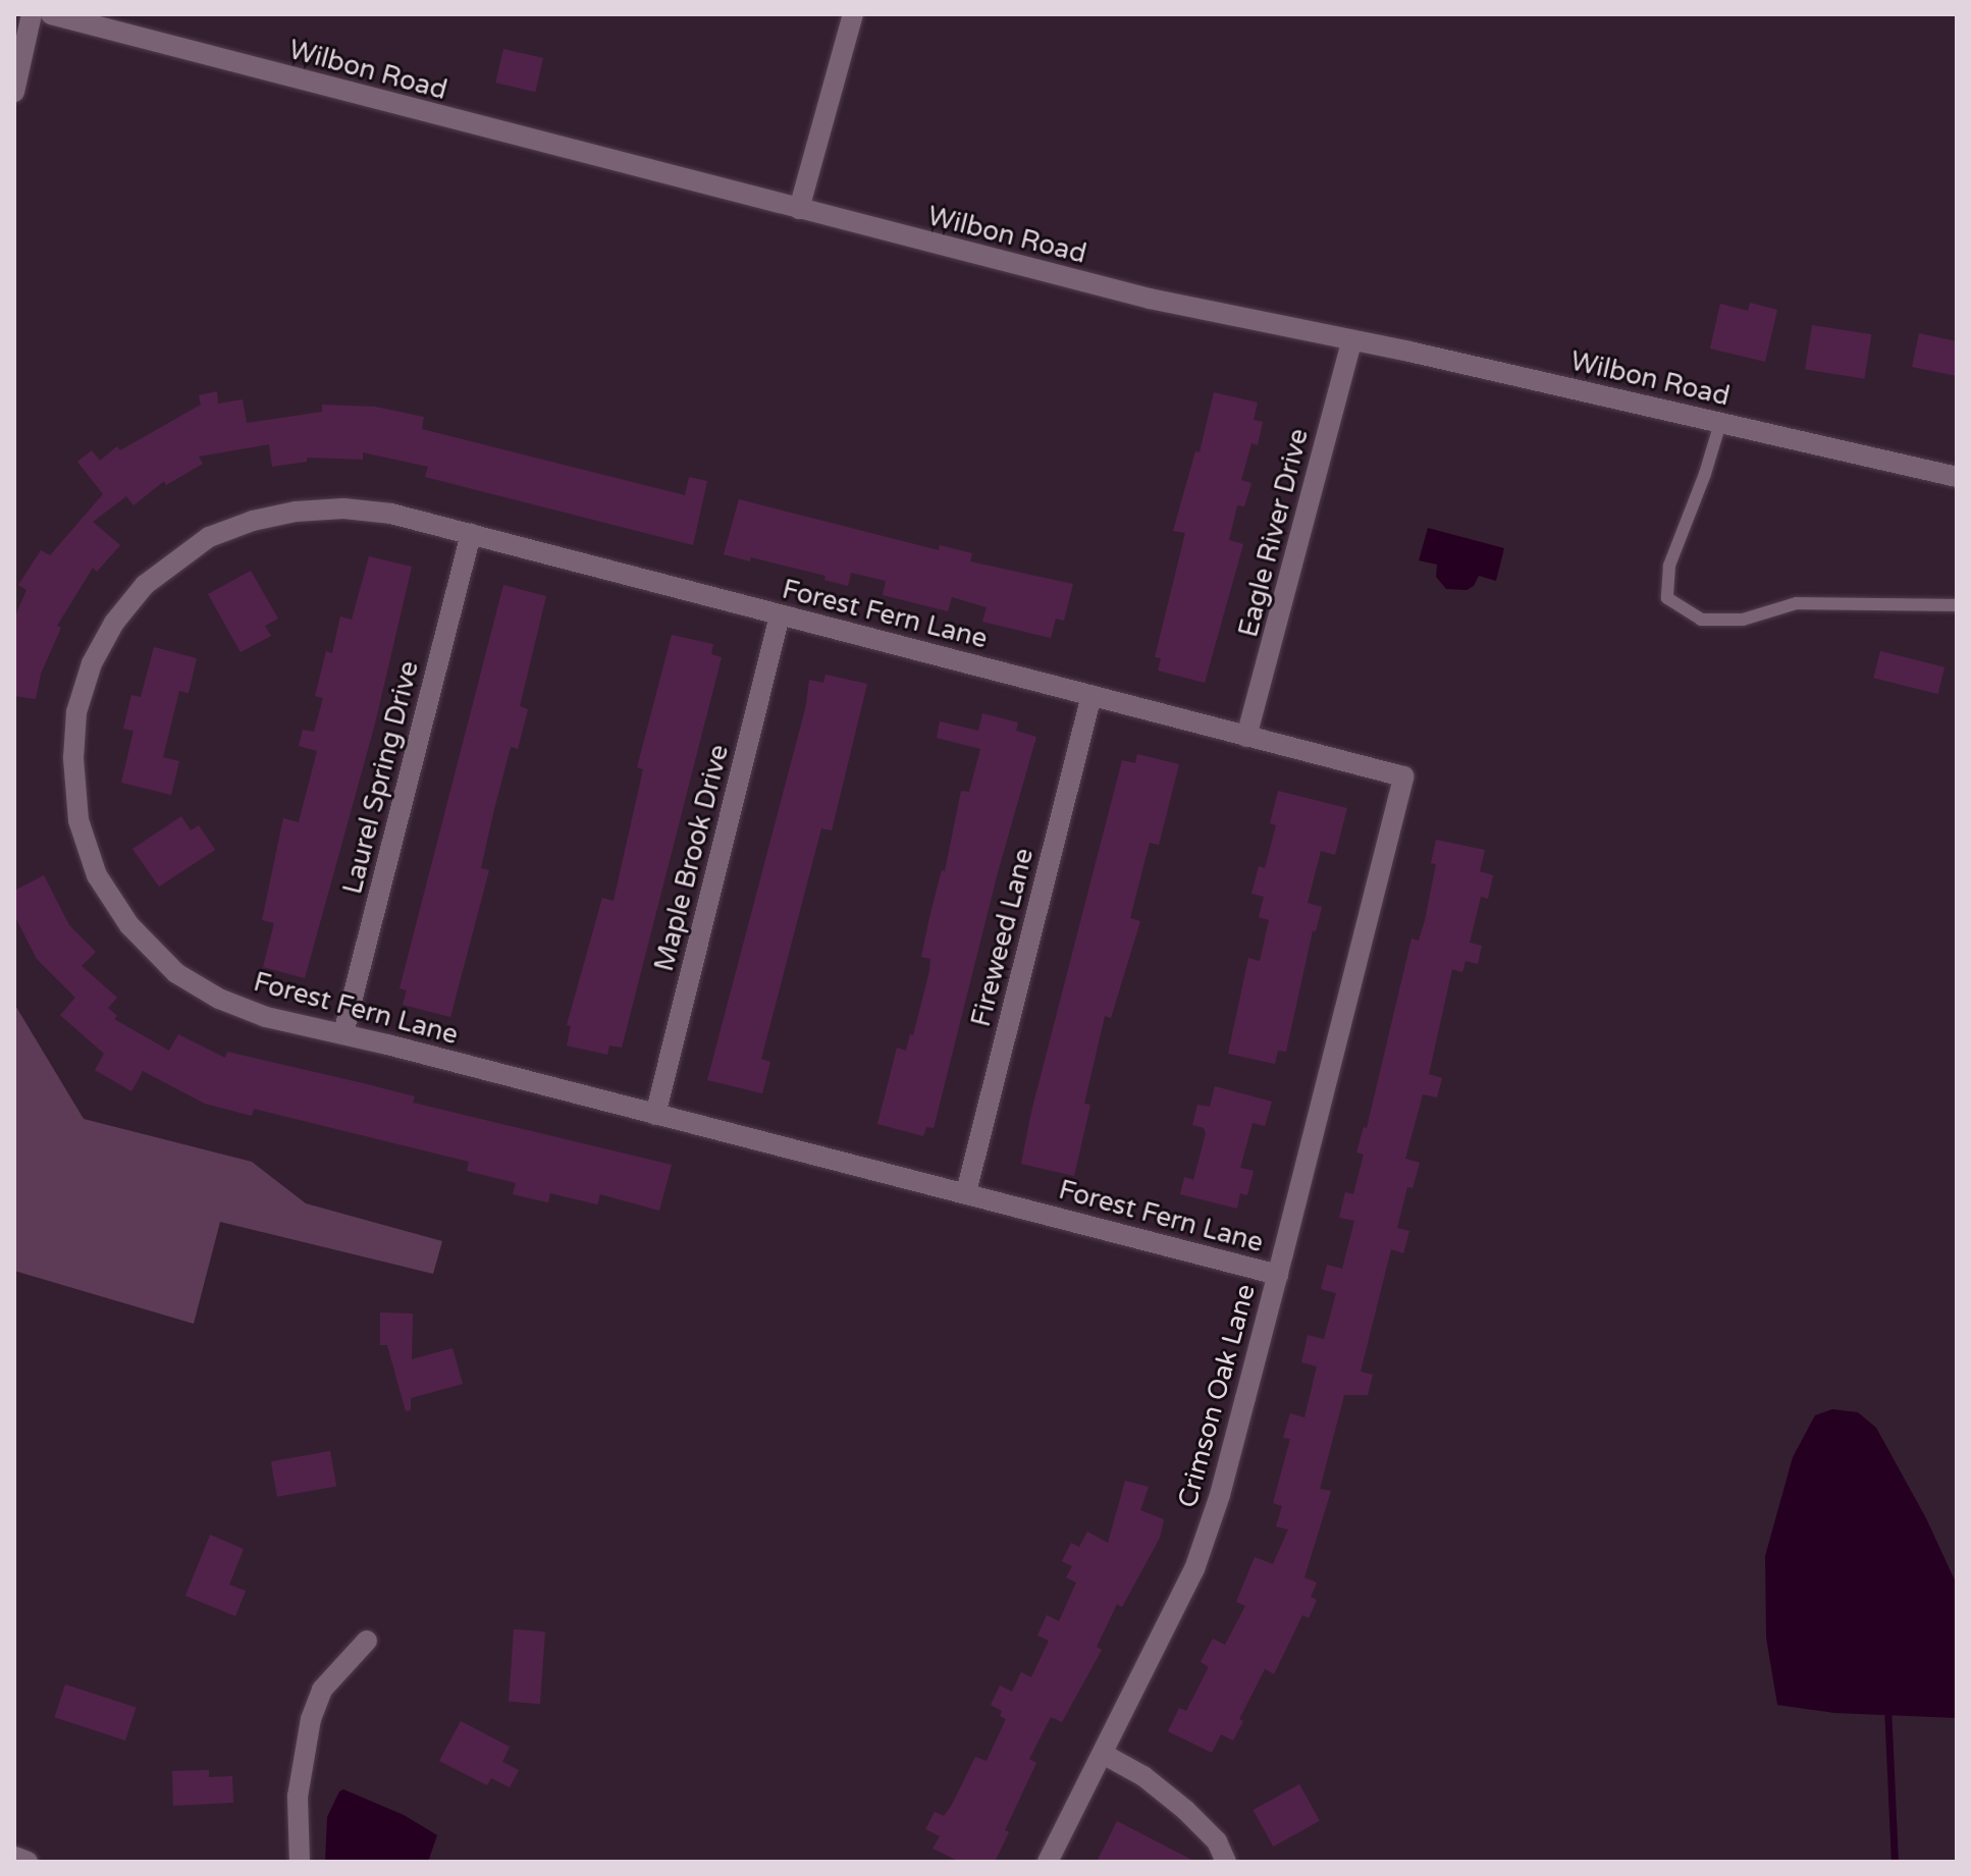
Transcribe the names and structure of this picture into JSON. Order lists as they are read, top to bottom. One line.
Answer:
{"streets":{"street":["Wilbon Road","Eagle River Drive","Forest Fern Lane","Laurel Spring Drive","Maple Brook Drive","Fireweed Lane","Crimson Oak Lane"]},"crossings":[["Wilbon Road","Eagle River Drive"],["Eagle River Drive","Forest Fern Lane"],["Forest Fern Lane","Laurel Spring Drive"],["Forest Fern Lane","Maple Brook Drive"],["Forest Fern Lane","Fireweed Lane"],["Forest Fern Lane","Crimson Oak Lane"]]}
